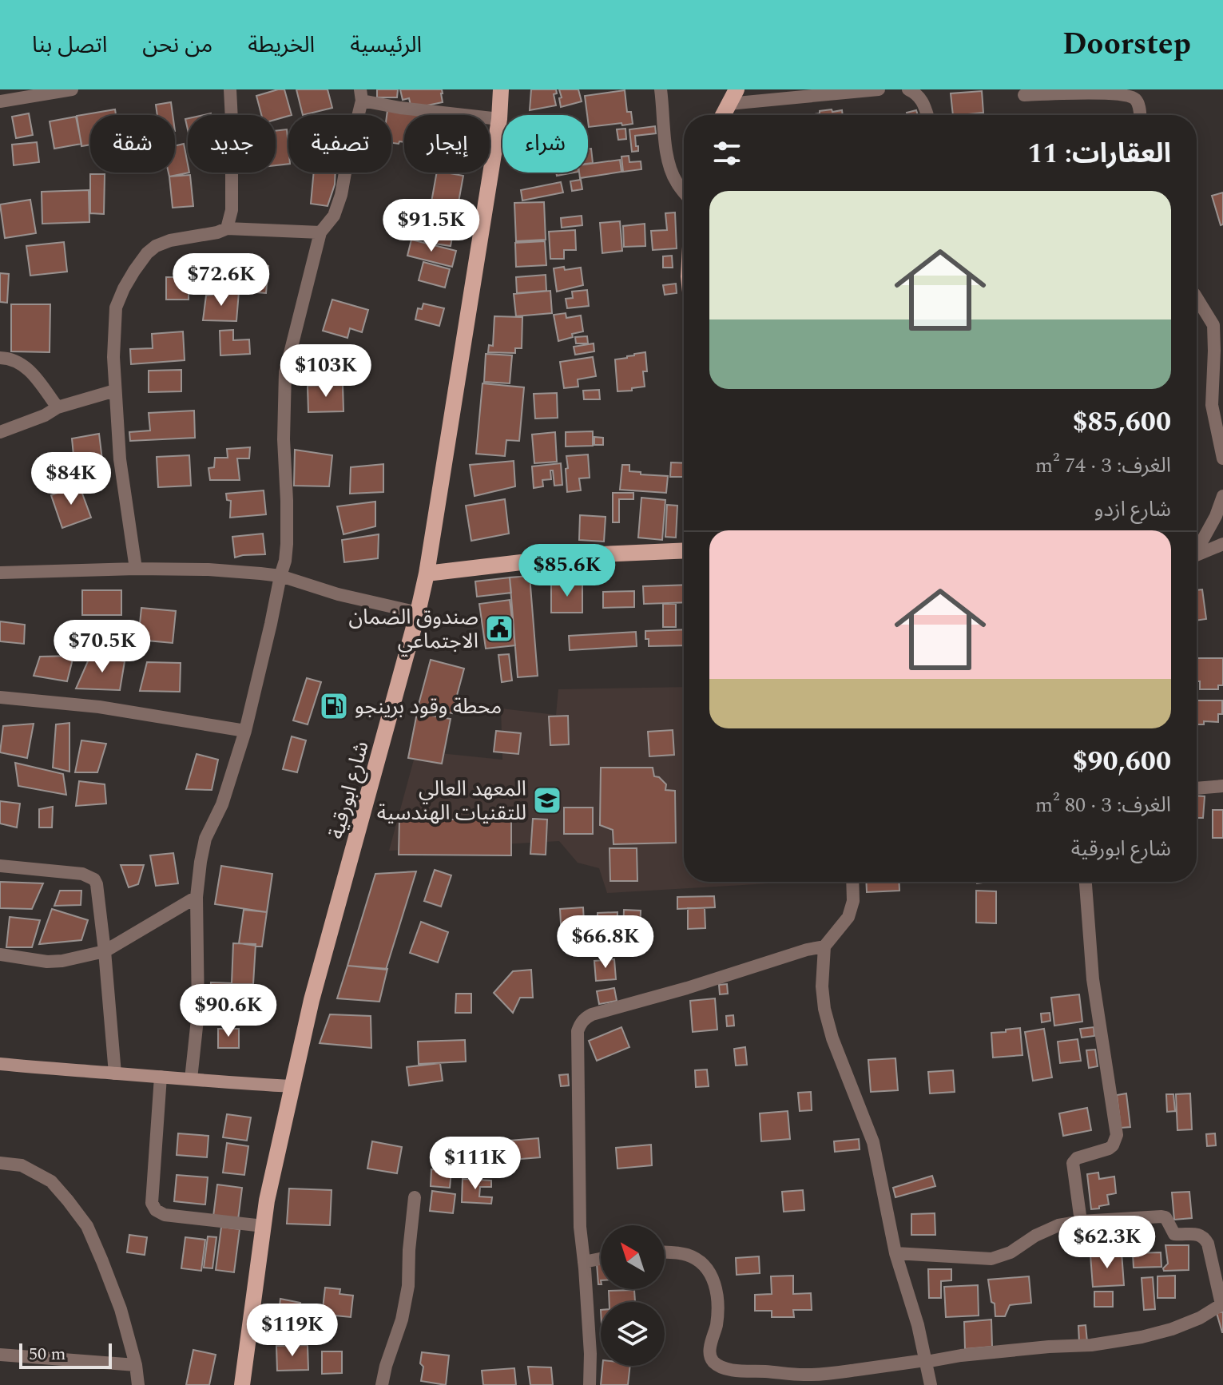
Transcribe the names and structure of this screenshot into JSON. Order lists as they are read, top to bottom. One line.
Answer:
{"streets":{"main road":["شارع ابورقية"]},"places":{"public building":["صندوق الضمان الاجتماعي"],"fuel station":["محطة وقود برينجو"],"school or university":["المعهد العالي للتقنيات الهندسية"]},"scale_bar":"50 m","north":"top left","page":{"header":"Doorstep","nav":["الرئيسية","الخريطة","من نحن","اتصل بنا"],"chip":["شراء","إيجار","تصفية","جديد","شقة"],"heading":"العقارات: 11","list":[{"name":"$85,600","note":"الغرف: 3 · 74 m² · شارع ازدو"},{"name":"$90,600","note":"الغرف: 3 · 80 m² · شارع ابورقية"}],"price":["$91.5K","$72.6K","$103K","$84K","$85.6K","$70.5K","$66.8K","$90.6K","$111K","$62.3K","$119K"],"scale":"50 m"}}
